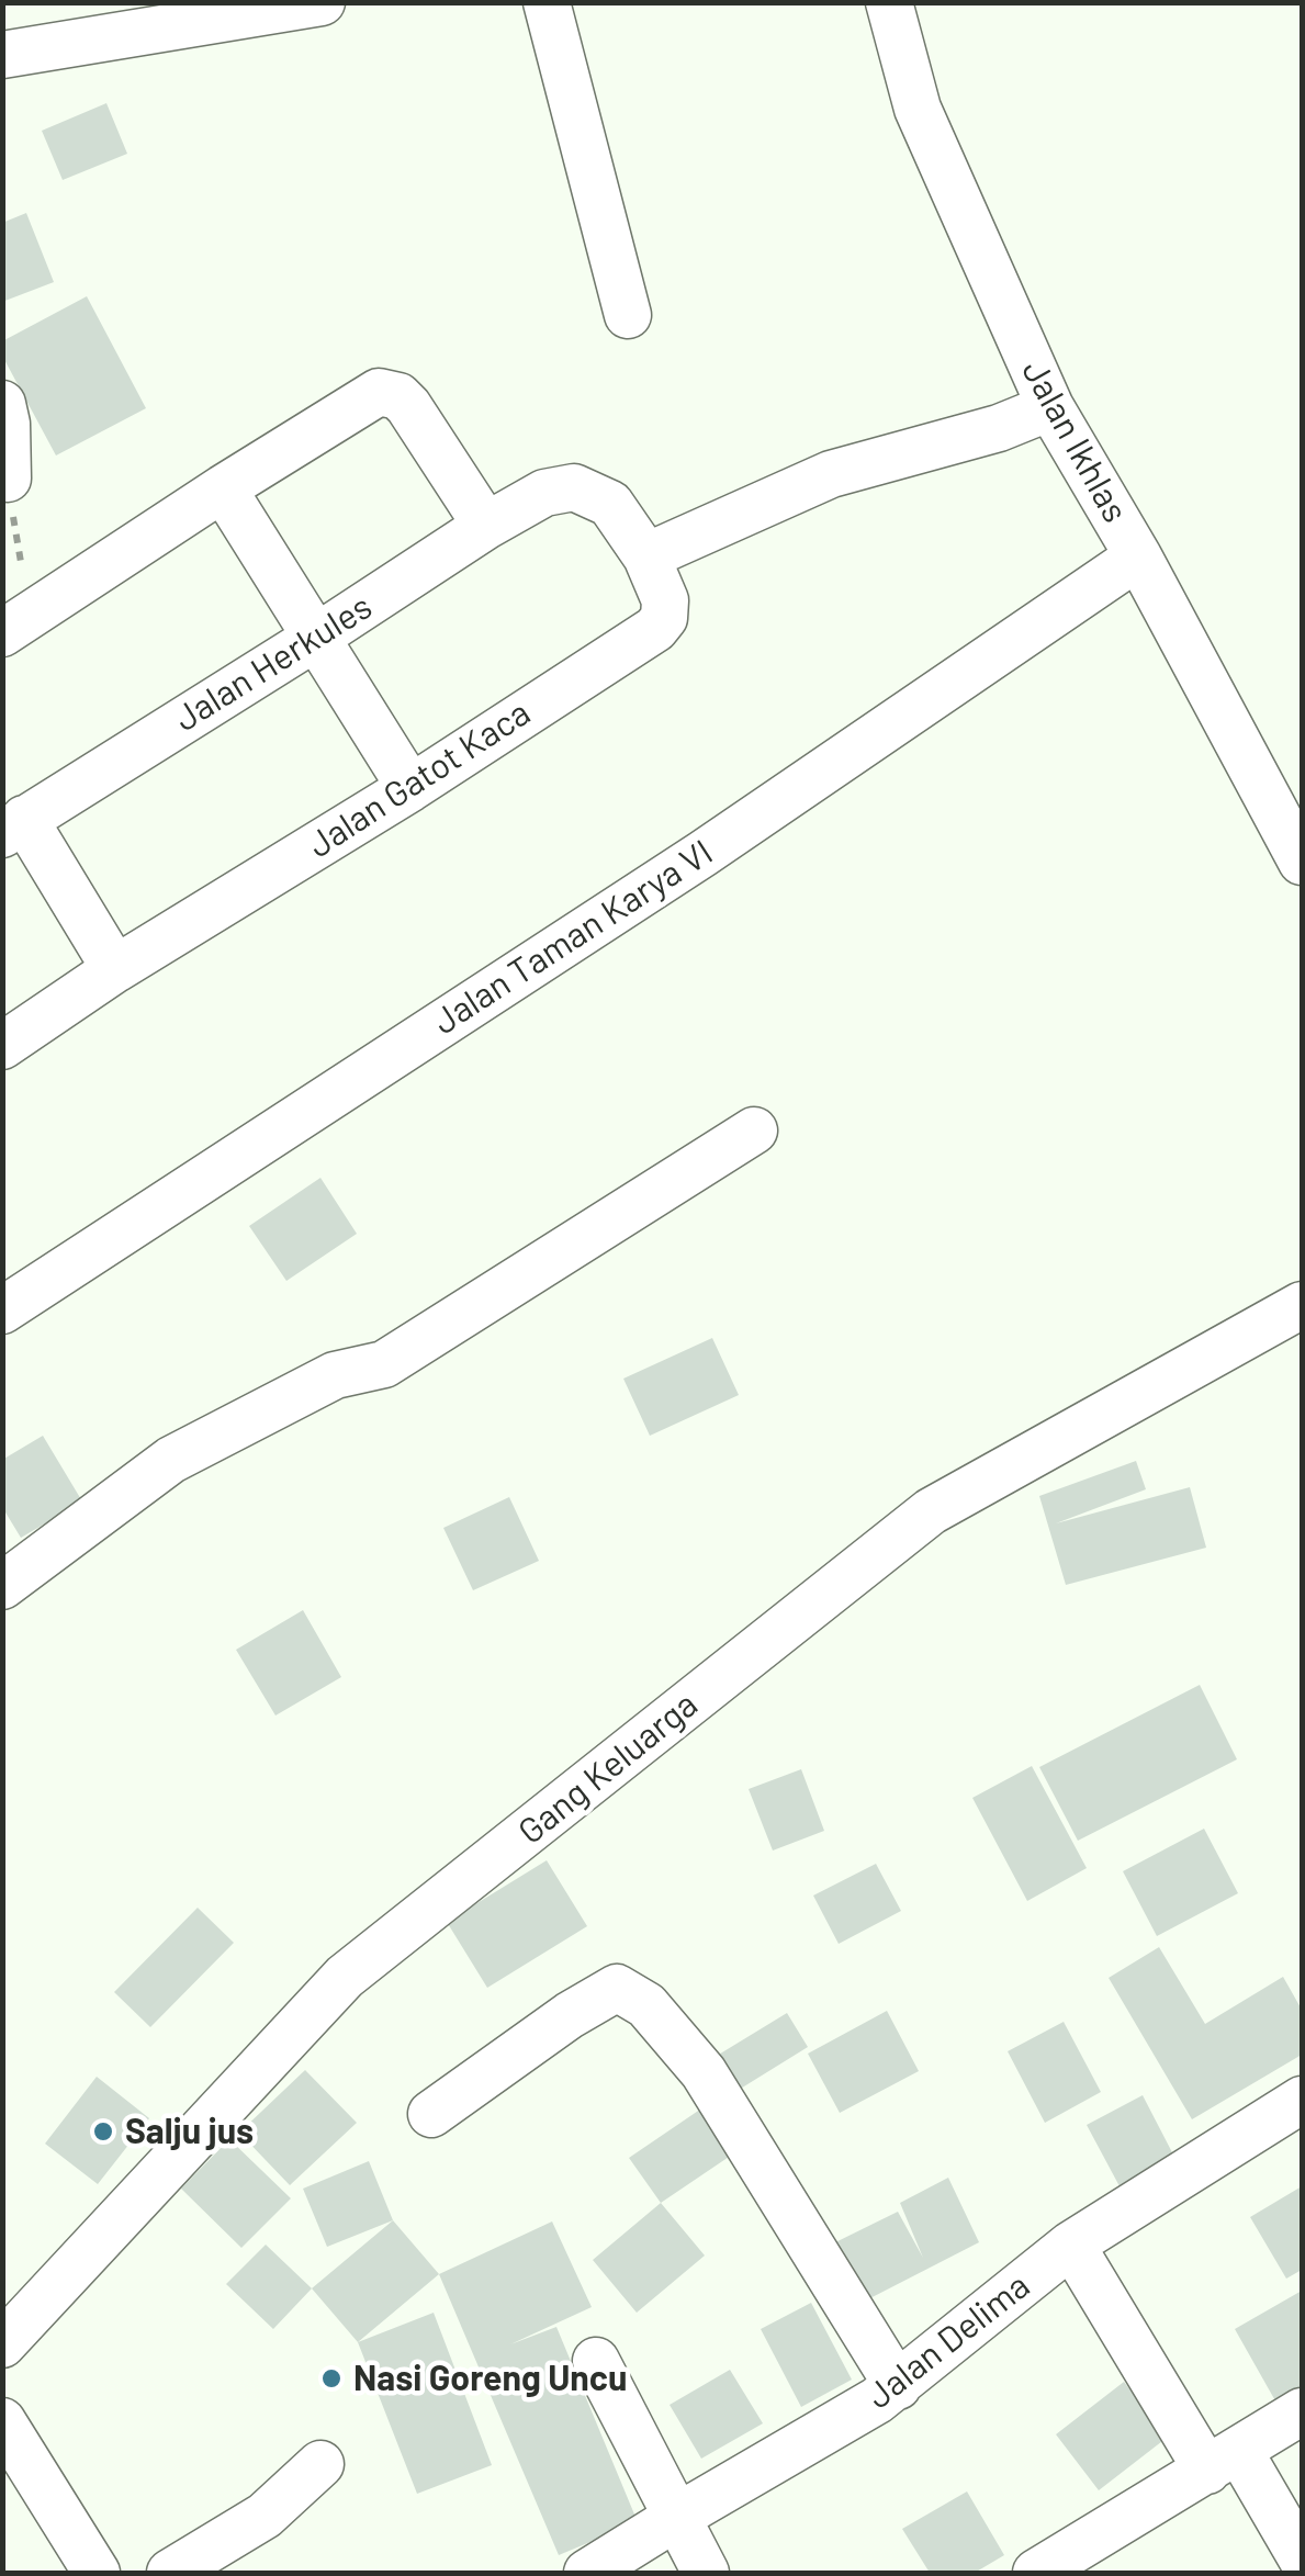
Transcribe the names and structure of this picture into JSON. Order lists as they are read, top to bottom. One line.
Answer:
{"streets":{"street":["Jalan Ikhlas","Jalan Herkules","Jalan Gatot Kaca","Jalan Taman Karya VI","Gang Keluarga","Jalan Delima"]},"crossings":[["Jalan Ikhlas","Jalan Taman Karya VI"],["Jalan Herkules","Jalan Gatot Kaca"]],"places":["Salju jus","Nasi Goreng Uncu"]}
